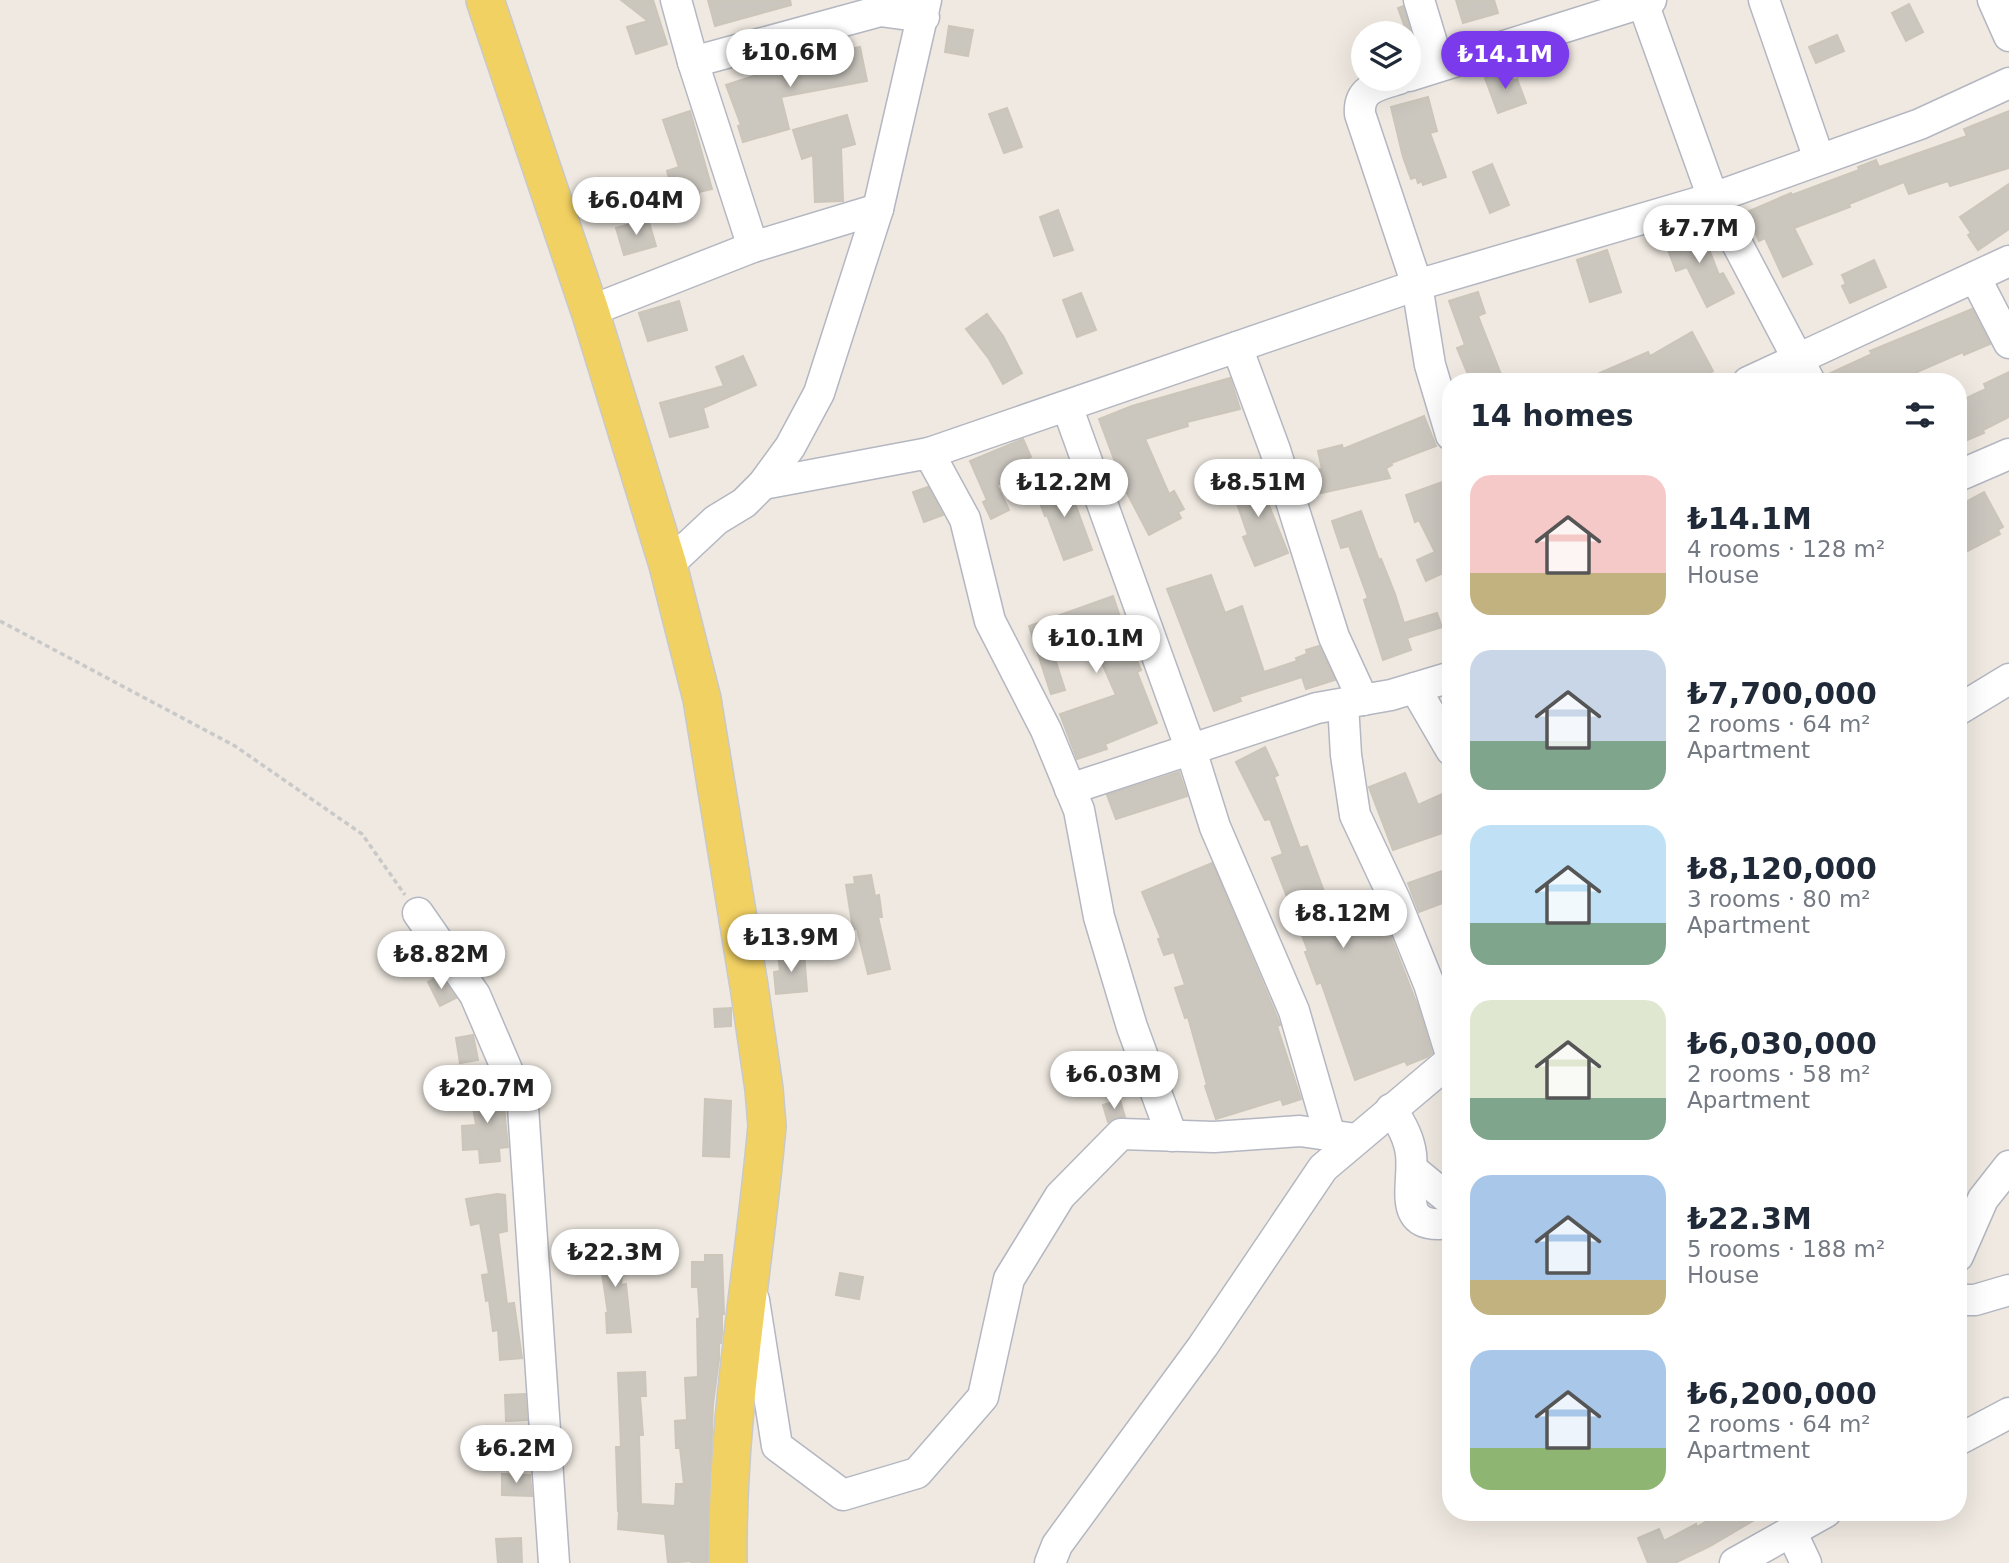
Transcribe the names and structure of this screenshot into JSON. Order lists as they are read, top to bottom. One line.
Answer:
{"page":{"price":["₺10.6M","₺14.1M","₺6.04M","₺7.7M","₺12.2M","₺8.51M","₺10.1M","₺8.12M","₺13.9M","₺8.82M","₺6.03M","₺20.7M","₺22.3M","₺6.2M"],"heading":"14 homes","list":[{"name":"₺14.1M","note":"4 rooms · 128 m² · House"},{"name":"₺7,700,000","note":"2 rooms · 64 m² · Apartment"},{"name":"₺8,120,000","note":"3 rooms · 80 m² · Apartment"},{"name":"₺6,030,000","note":"2 rooms · 58 m² · Apartment"},{"name":"₺22.3M","note":"5 rooms · 188 m² · House"},{"name":"₺6,200,000","note":"2 rooms · 64 m² · Apartment"}]}}
